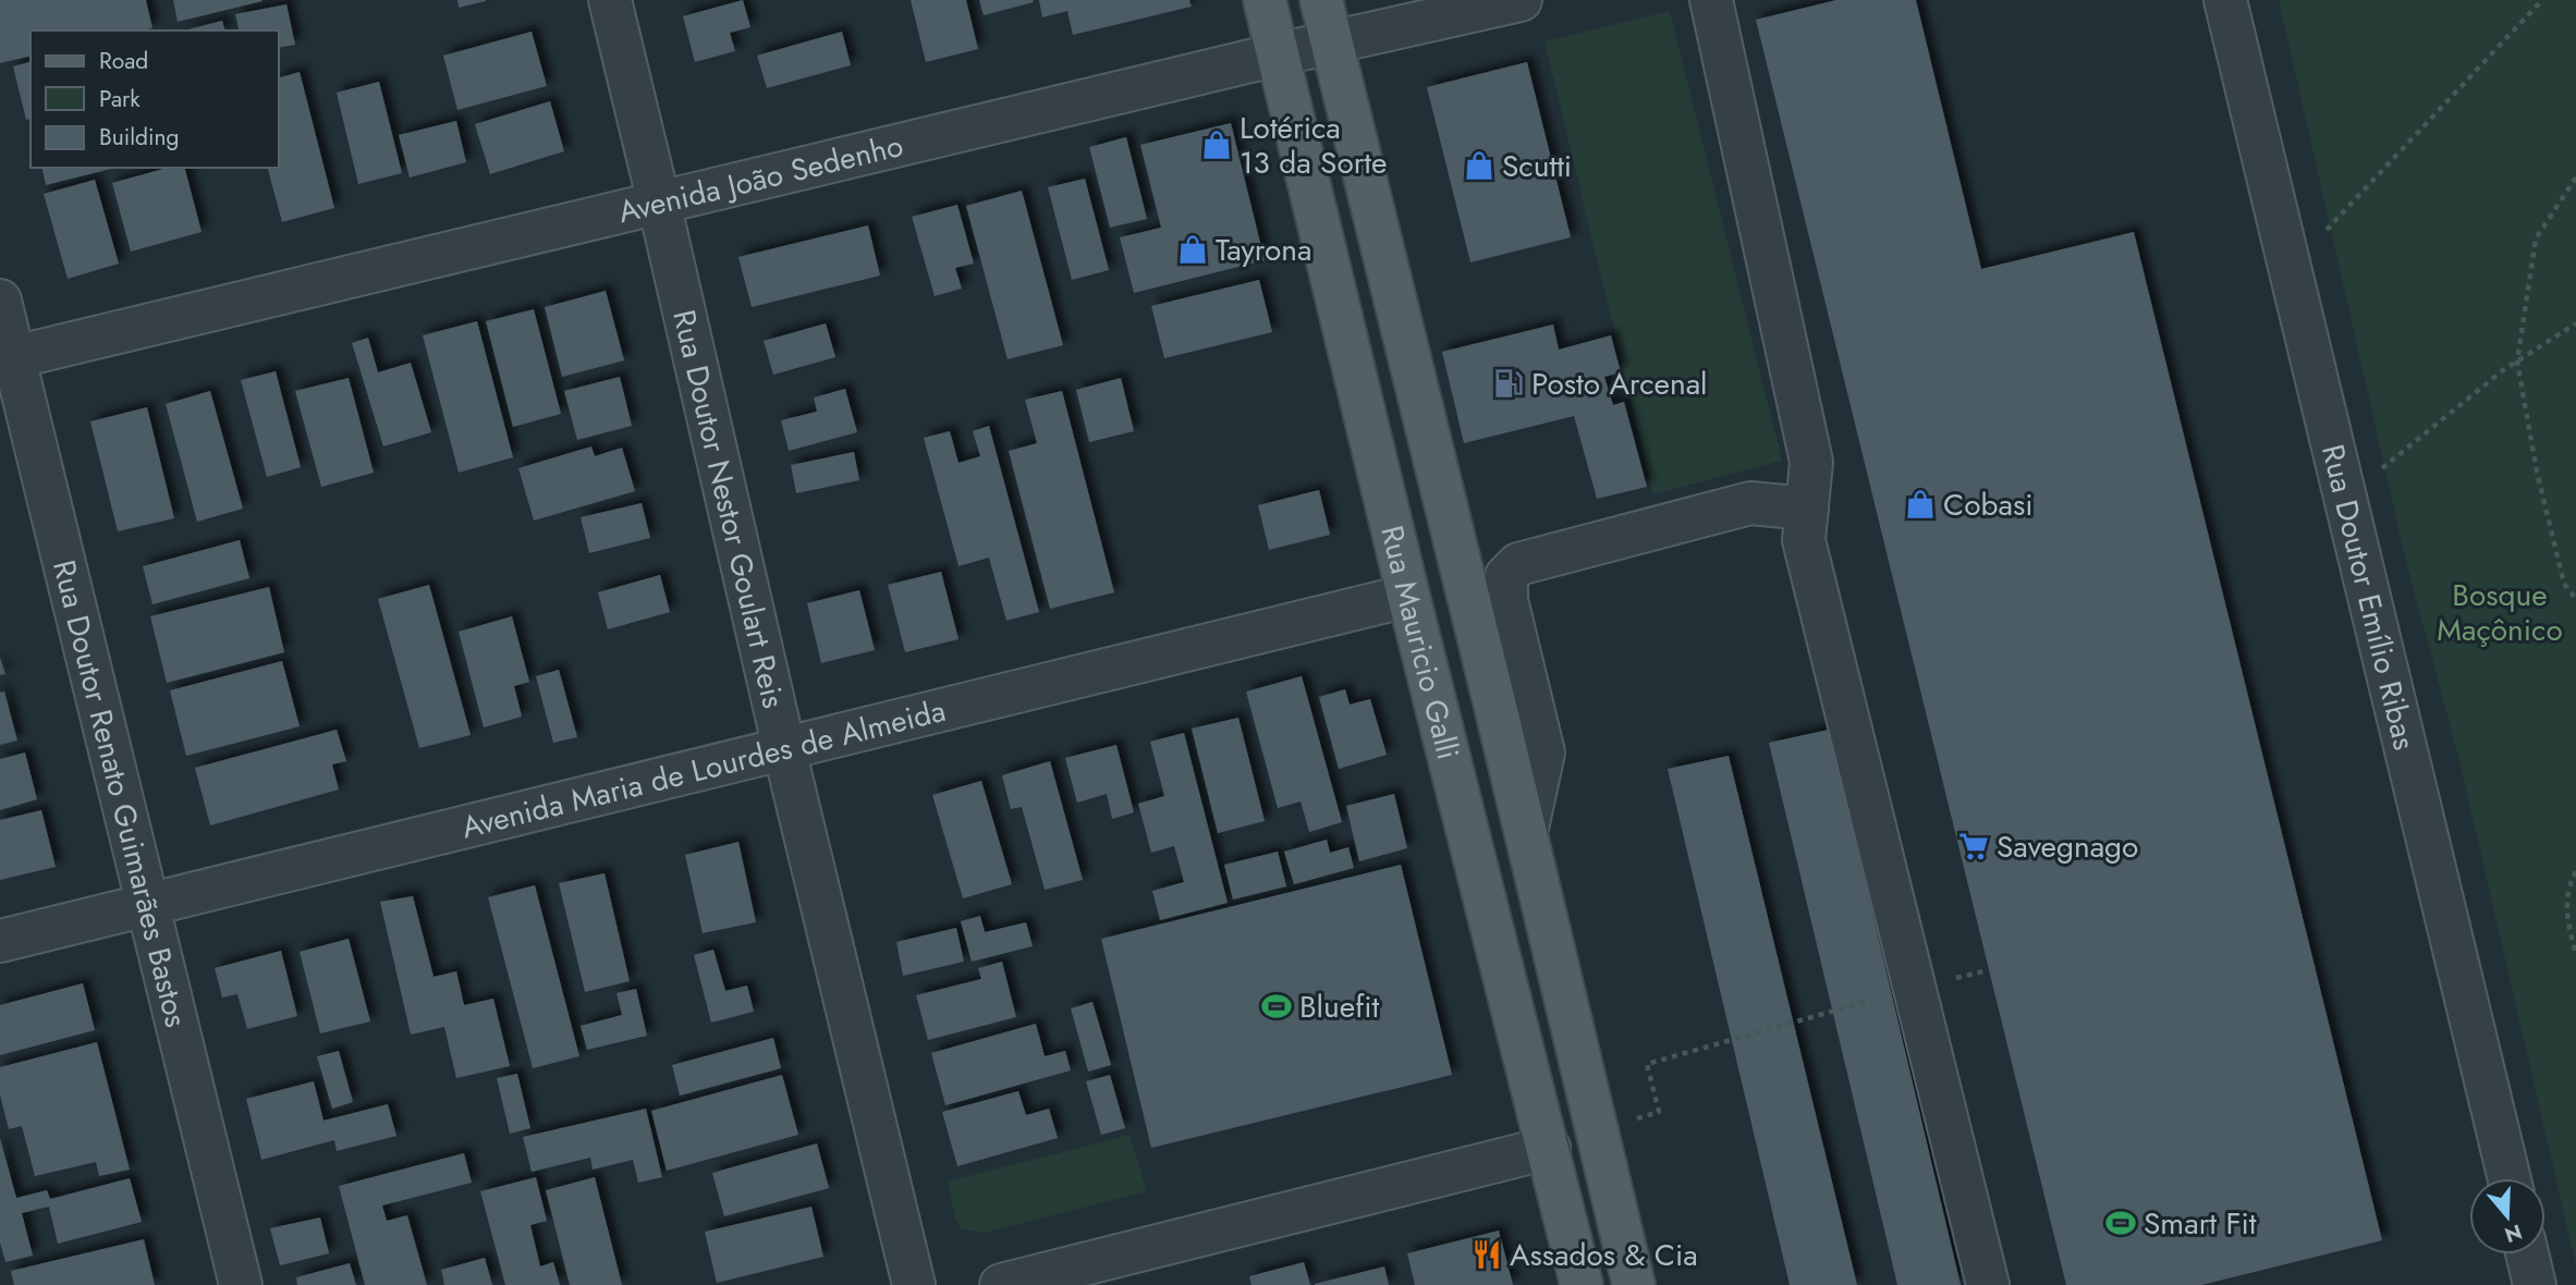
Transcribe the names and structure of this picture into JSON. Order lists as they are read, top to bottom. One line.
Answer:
{"streets":{"main road":["Rua Mauricio Galli"],"street":["Avenida João Sedenho","Rua Doutor Nestor Goulart Reis","Rua Doutor Emílio Ribas","Avenida Maria de Lourdes de Almeida","Rua Doutor Renato Guimarães Bastos"]},"crossings":[["Avenida João Sedenho","Rua Doutor Nestor Goulart Reis"],["Avenida João Sedenho","Rua Mauricio Galli"],["Avenida João Sedenho","Rua Doutor Renato Guimarães Bastos"],["Rua Doutor Nestor Goulart Reis","Avenida Maria de Lourdes de Almeida"],["Rua Mauricio Galli","Avenida Maria de Lourdes de Almeida"],["Avenida Maria de Lourdes de Almeida","Rua Doutor Renato Guimarães Bastos"]],"parks":["Bosque Maçônico"],"places":{"shop":["Lotérica 13 da Sorte","Scutti","Tayrona","Cobasi"],"fuel station":["Posto Arcenal"],"supermarket":["Savegnago"],"sports":["Bluefit","Smart Fit"],"restaurant":["Assados & Cia"]},"legend":["Road","Park","Building"],"north":"bottom"}
